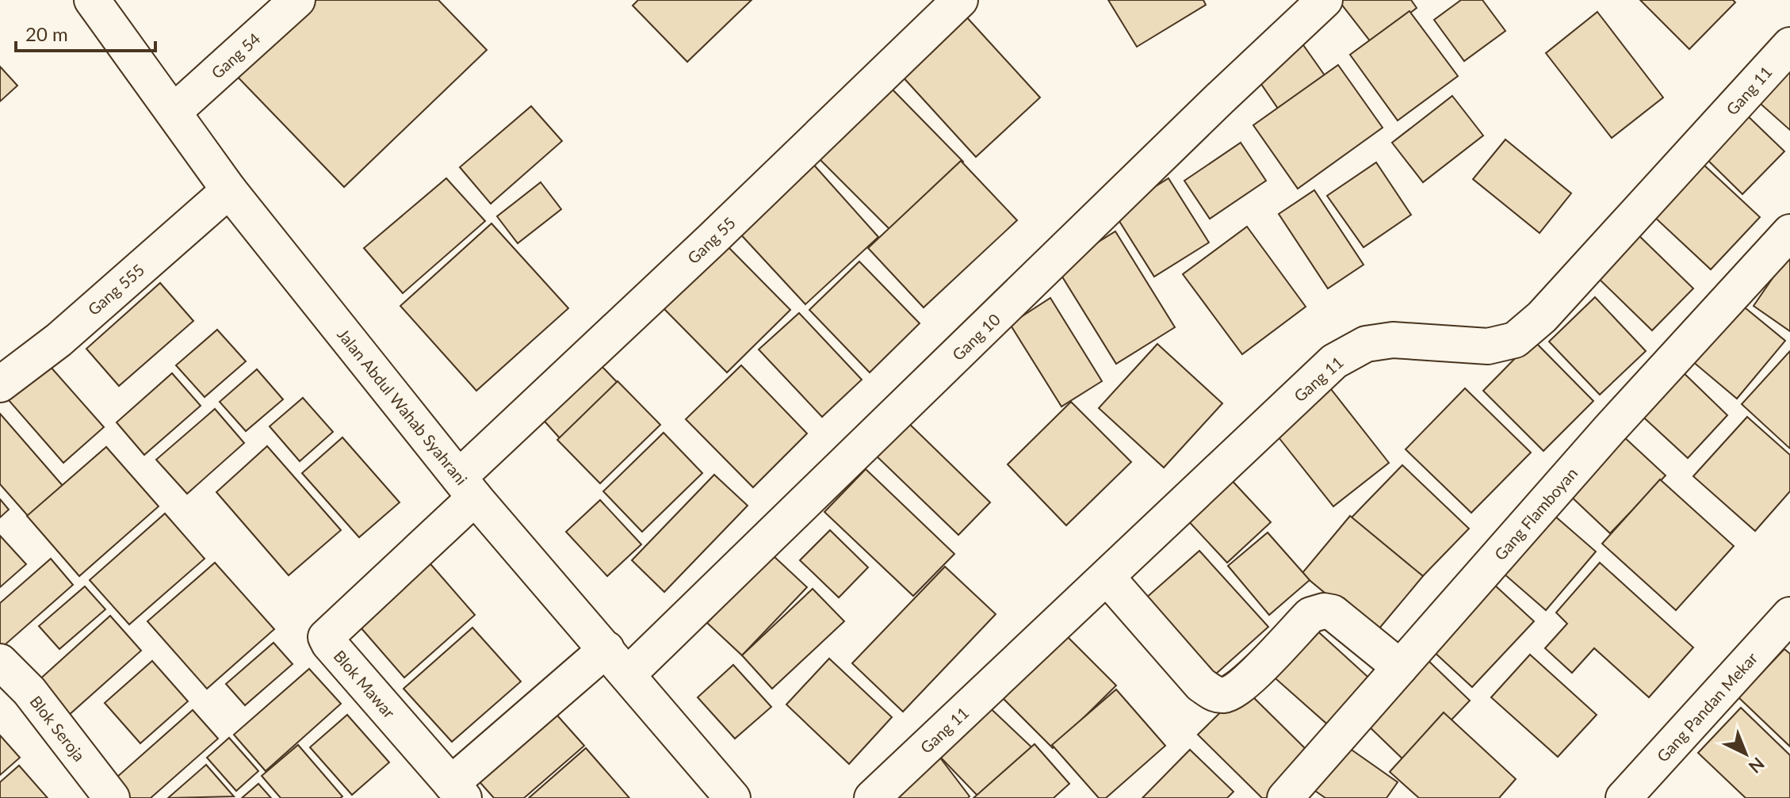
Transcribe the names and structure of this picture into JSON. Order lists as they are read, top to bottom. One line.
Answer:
{"streets":{"main road":["Gang 54","Gang 11","Gang 55","Gang 555","Gang 10","Jalan Abdul Wahab Syahrani","Gang Flamboyan","Blok Mawar","Gang Pandan Mekar","Blok Seroja"]},"crossings":[["Gang 54","Jalan Abdul Wahab Syahrani"],["Gang 55","Jalan Abdul Wahab Syahrani"],["Gang 55","Blok Mawar"],["Gang 555","Jalan Abdul Wahab Syahrani"],["Gang 10","Jalan Abdul Wahab Syahrani"],["Gang 10","Blok Mawar"],["Jalan Abdul Wahab Syahrani","Blok Mawar"]],"scale_bar":"20 m","north":"bottom right"}
